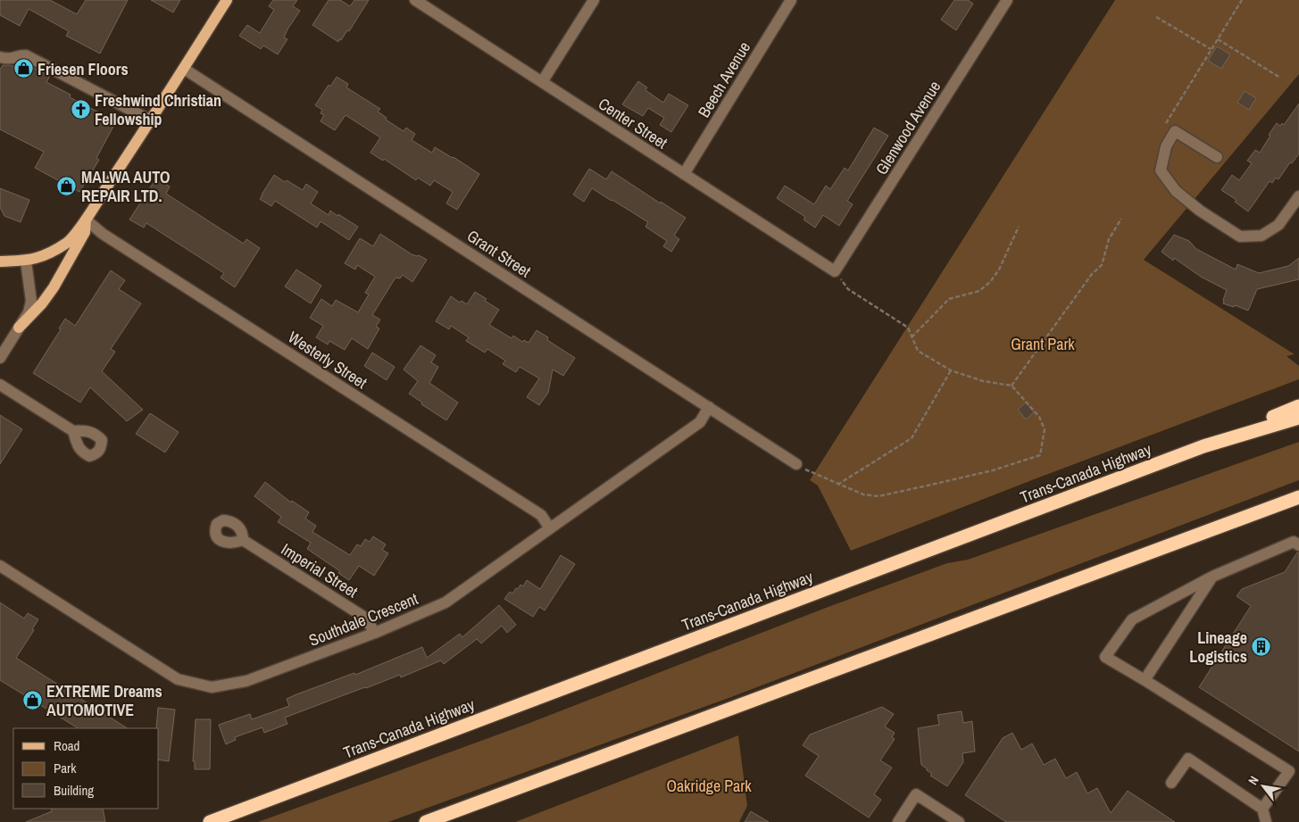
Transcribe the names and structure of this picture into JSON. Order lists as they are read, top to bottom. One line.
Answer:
{"streets":{"highway":["Trans-Canada Highway"],"street":["Beech Avenue","Center Street","Glenwood Avenue","Grant Street","Westerly Street","Imperial Street","Southdale Crescent"]},"crossings":[["Beech Avenue","Center Street"],["Center Street","Glenwood Avenue"],["Grant Street","Southdale Crescent"],["Westerly Street","Southdale Crescent"],["Imperial Street","Southdale Crescent"]],"parks":["Grant Park","Oakridge Park"],"places":{"shop":["Friesen Floors","MALWA AUTO REPAIR LTD.","EXTREME Dreams AUTOMOTIVE"],"church":["Freshwind Christian Fellowship"],"building":["Lineage Logistics"]},"legend":["Road","Park","Building"],"north":"top left"}
